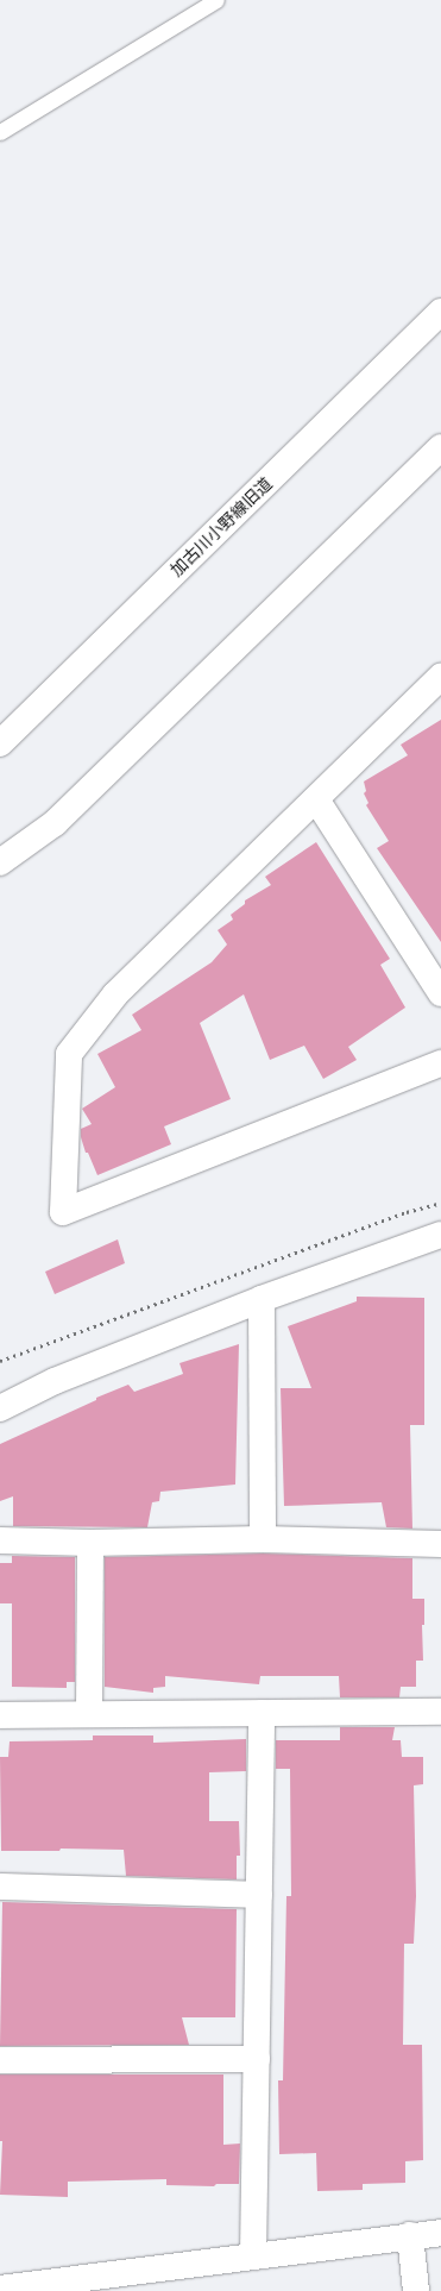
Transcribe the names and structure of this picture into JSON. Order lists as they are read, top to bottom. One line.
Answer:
{"streets":{"street":["加古川小野線旧道"]}}
